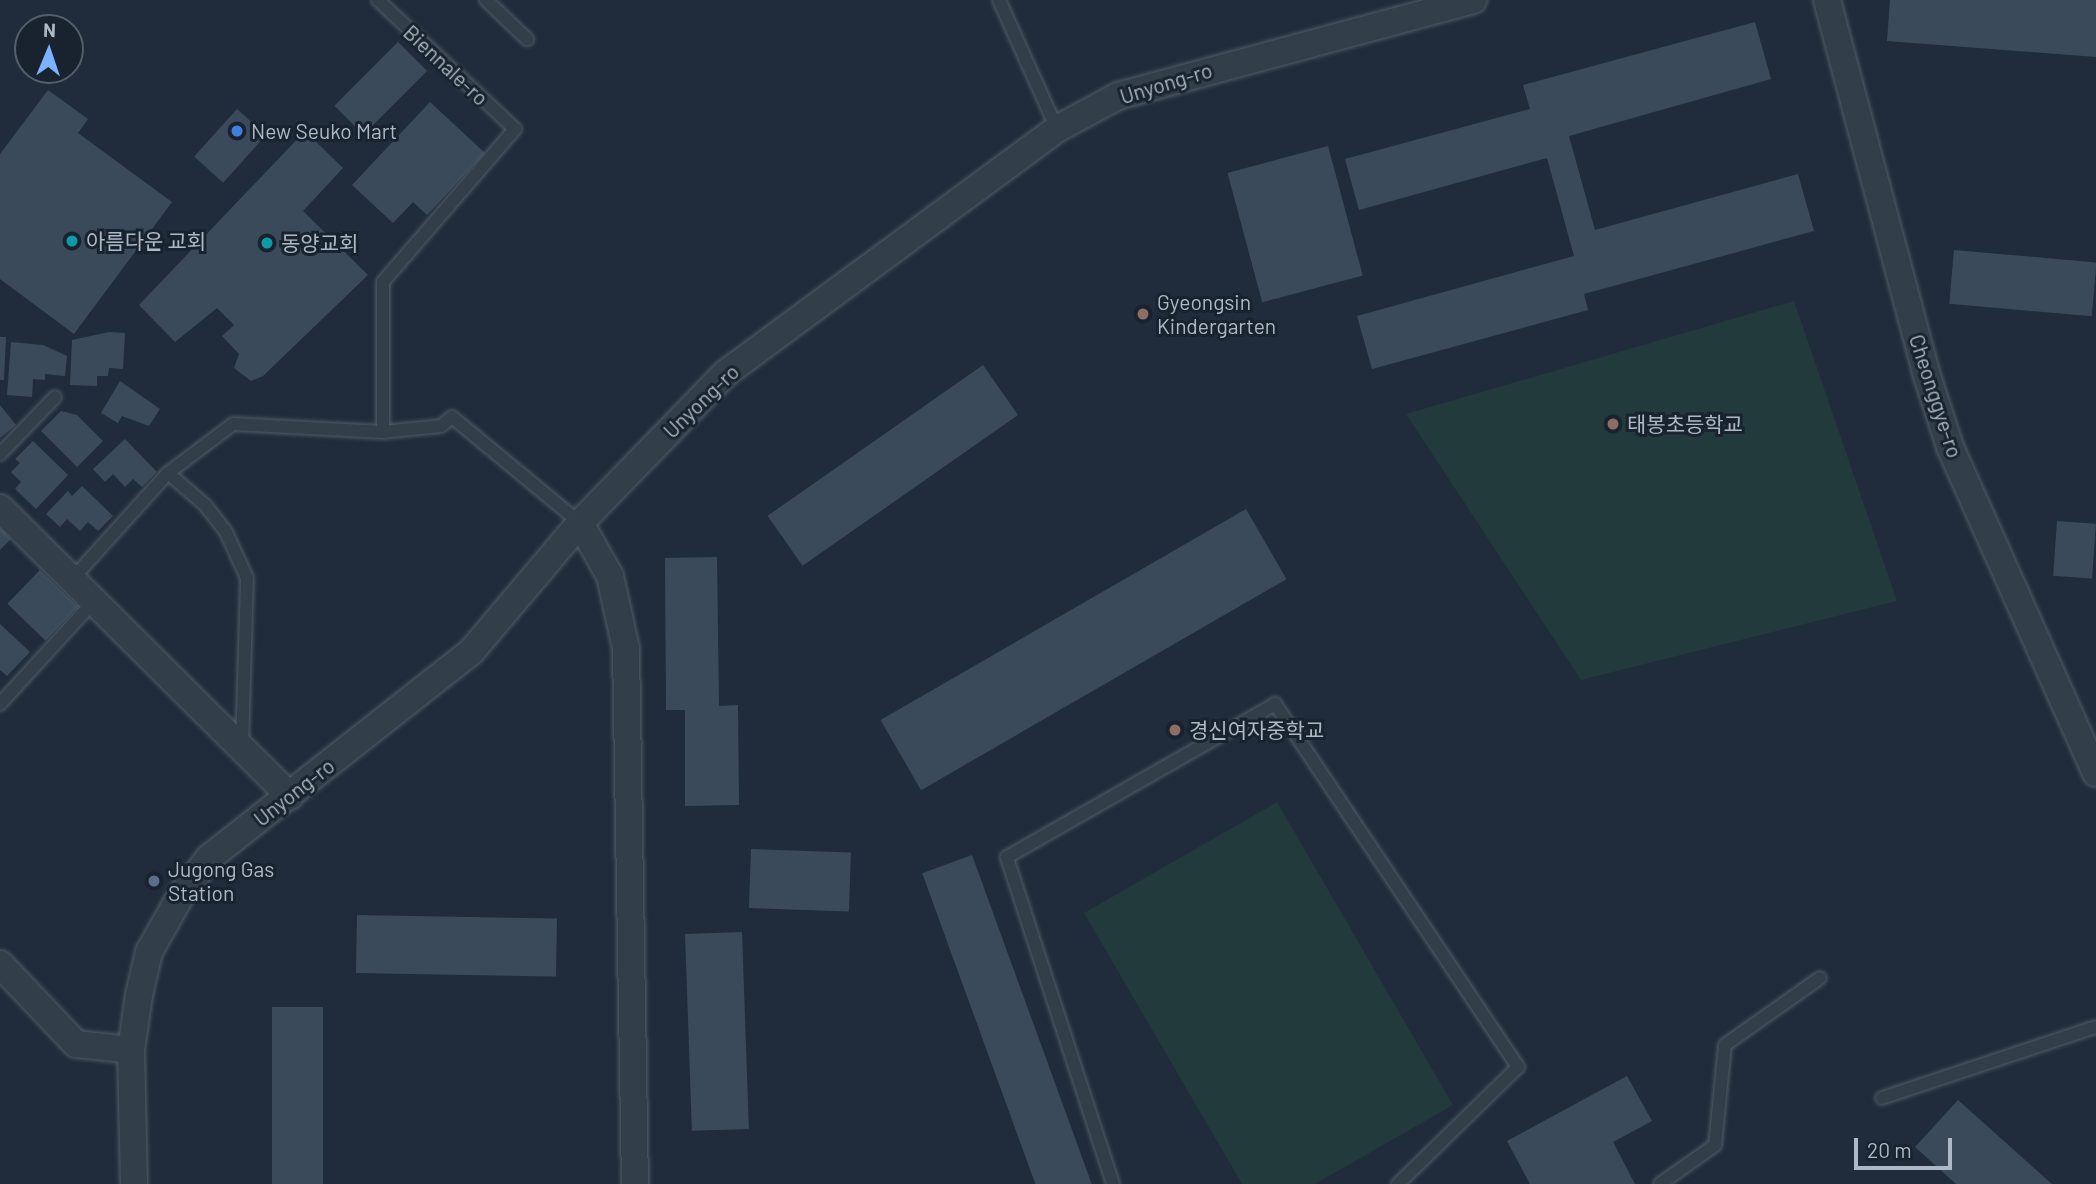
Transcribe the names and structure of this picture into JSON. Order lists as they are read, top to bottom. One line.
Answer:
{"streets":{"street":["Unyong-ro","Cheonggye-ro"],"lane":["Biennale-ro"]},"places":["New Seuko Mart","아름다운 교회","동양교회","Gyeongsin Kindergarten","태봉초등학교","경신여자중학교","Jugong Gas Station"],"scale_bar":"20 m","north":"top"}
